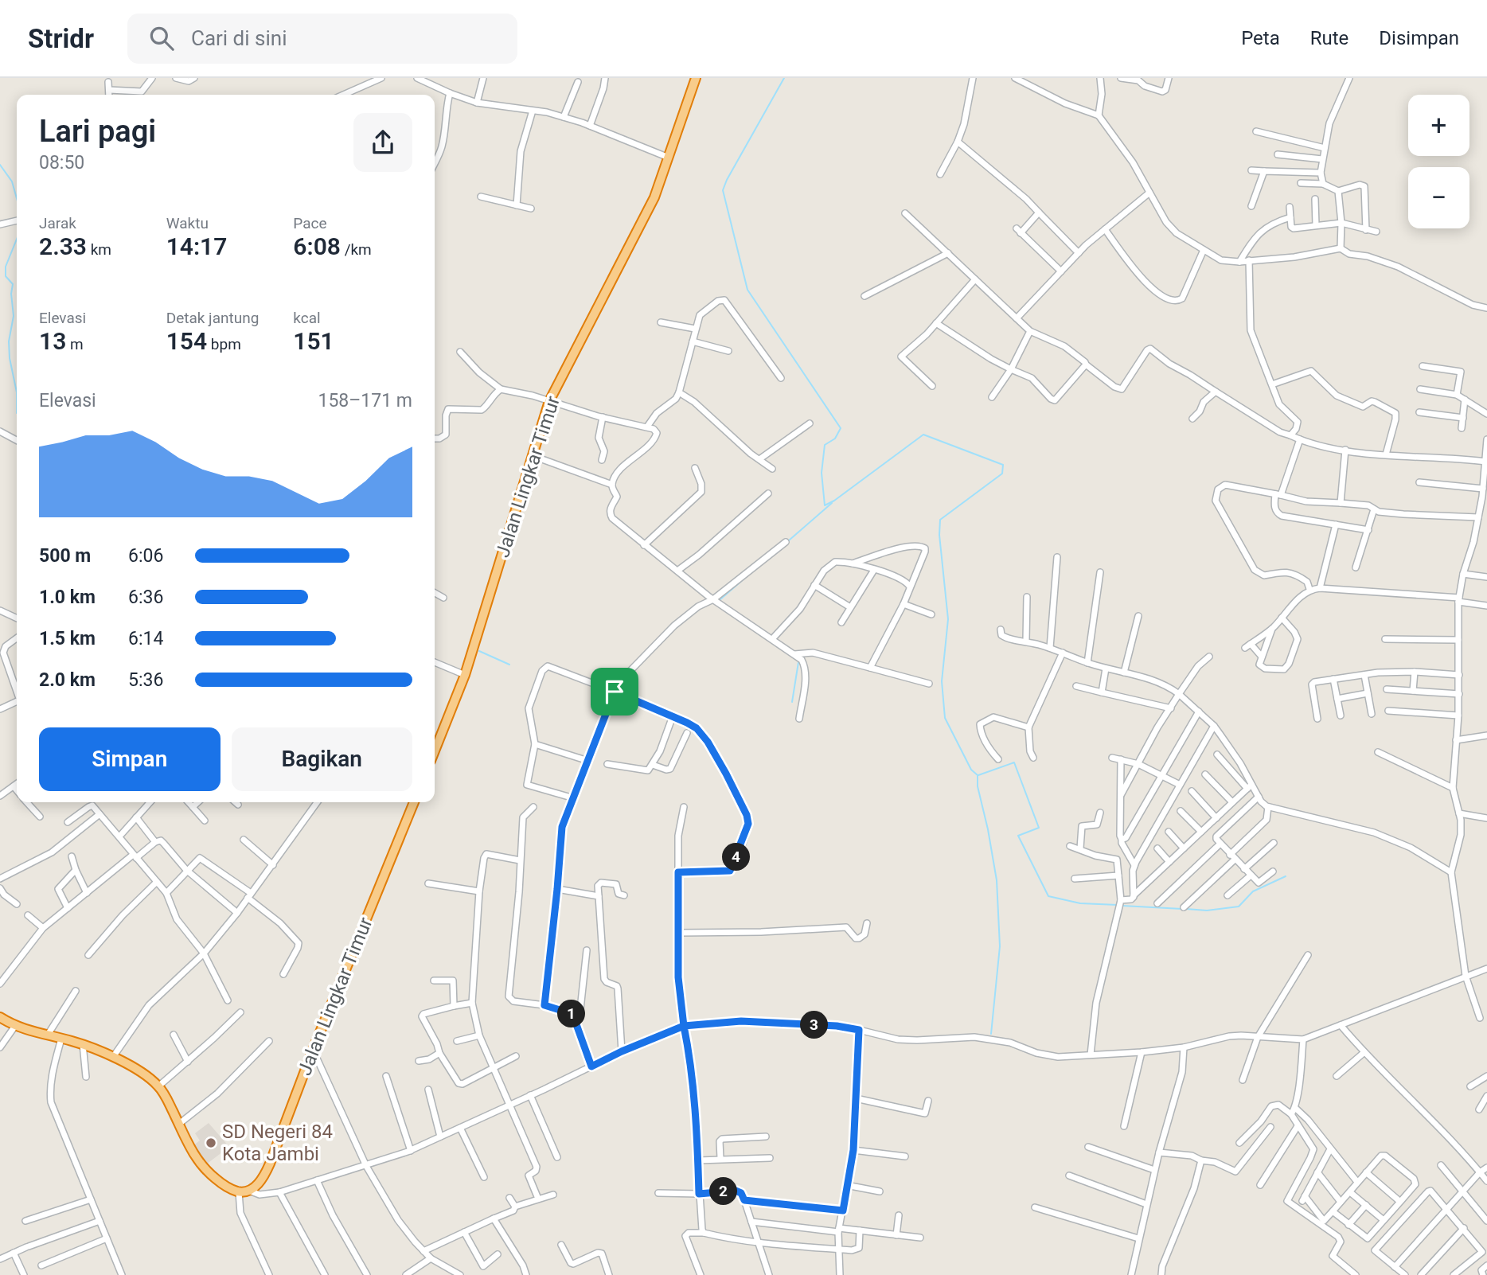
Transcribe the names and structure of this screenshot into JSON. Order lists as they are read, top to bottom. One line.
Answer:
{"streets":{"highway":["Jalan Lingkar Timur"]},"places":["SD Negeri 84 Kota Jambi"],"page":{"header":"Stridr","search":"Cari di sini","nav":["Peta","Rute","Disimpan"],"map_buttons":["+","−"],"heading":["Lari pagi","08:50"],"stats":[["Jarak","2.33 km"],["Waktu","14:17"],["Pace","6:08 /km"],["Elevasi","13 m"],["Detak jantung","154 bpm"],["kcal","151"]],"chart":["Elevasi","158–171 m"],"list":[{"name":"500 m","note":"6:06"},{"name":"1.0 km","note":"6:36"},{"name":"1.5 km","note":"6:14"},{"name":"2.0 km","note":"5:36"}],"buttons":["Simpan","Bagikan"],"pins":["4","1","3","2"]}}
